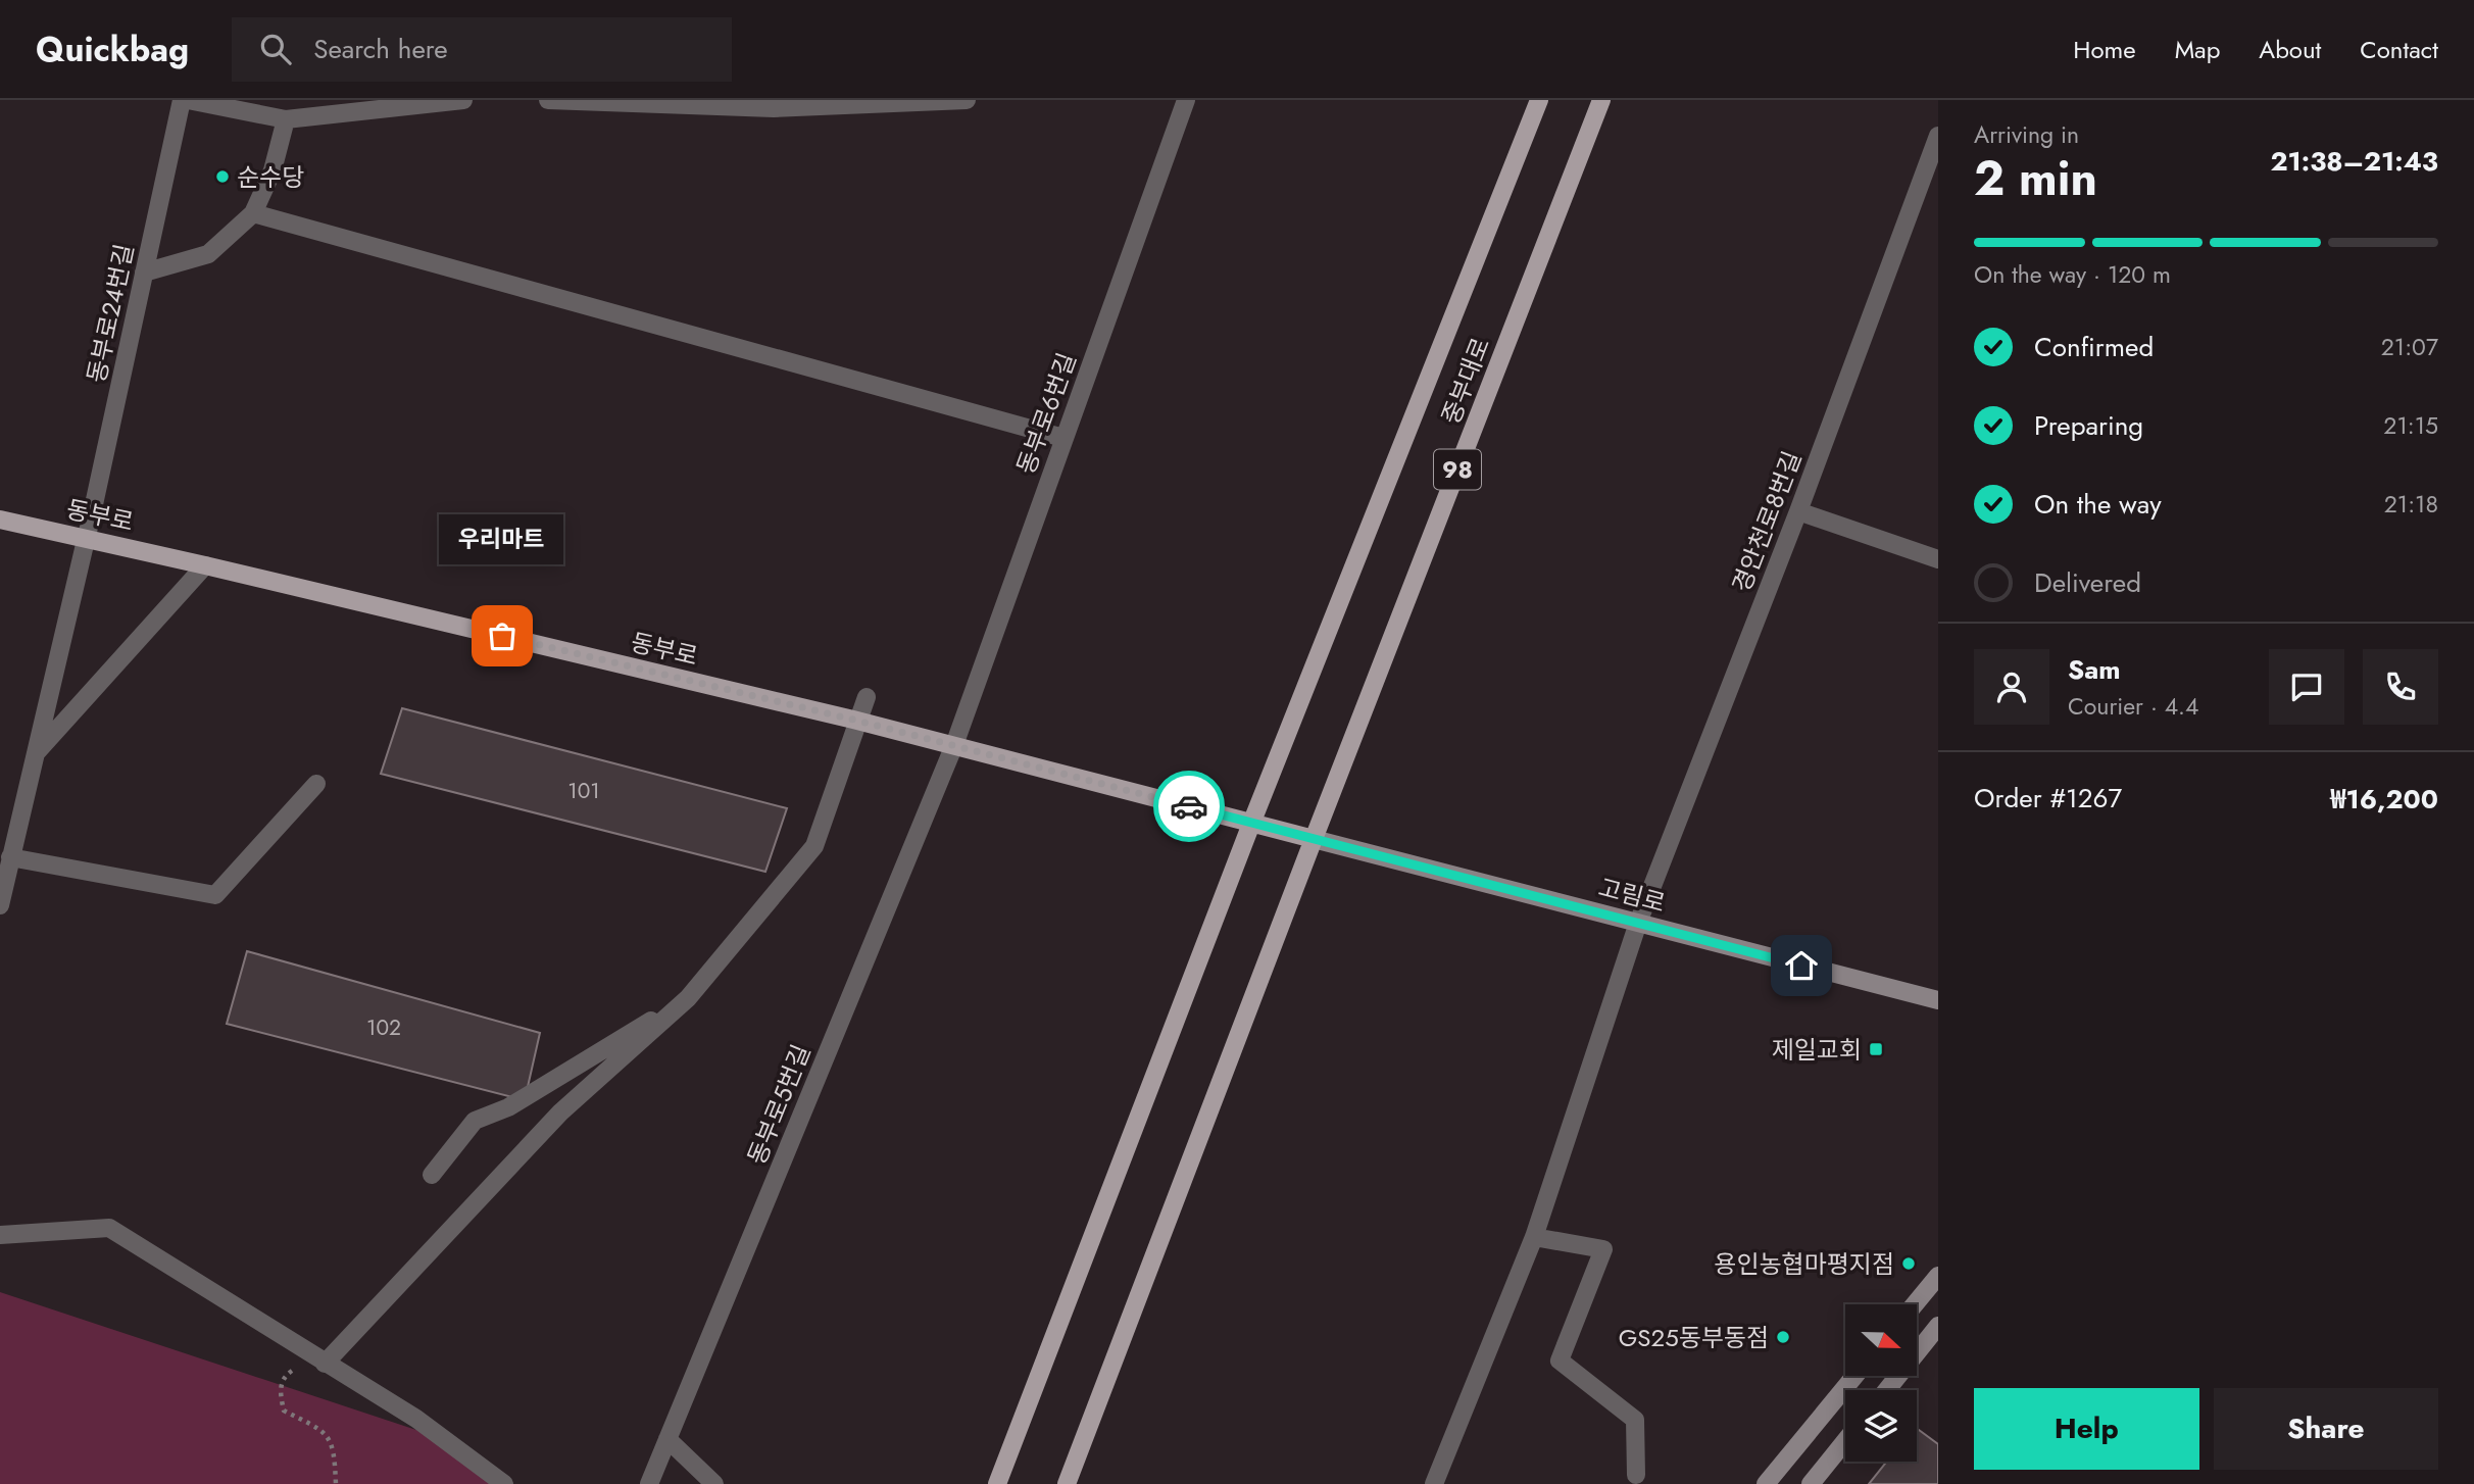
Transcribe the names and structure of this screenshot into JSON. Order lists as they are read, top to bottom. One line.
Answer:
{"streets":{"main road":["중부대로","98","동부로"],"street":["동부로24번길","동부로6번길","경안천로8번길","고림로","동부로5번길"]},"crossings":[["동부로24번길","동부로"],["중부대로","동부로"],["중부대로","고림로"],["동부로6번길","동부로"],["동부로6번길","동부로5번길"],["동부로","고림로"],["동부로","동부로5번길"],["경안천로8번길","고림로"]],"places":{"other":["순수당","우리마트","용인농협마평지점","GS25동부동점"],"transit":["제일교회"]},"house_numbers":["101","102"],"north":"right","page":{"header":"Quickbag","search":"Search here","nav":["Home","Map","About","Contact"],"heading":["2 min","Arriving in","21:38–21:43"],"panel":["Sam","Courier · 4.4","Order #1267","₩16,200"],"bar":"On the way · 120 m","list":[["Confirmed","21:07"],["Preparing","21:15"],["On the way","21:18"],"Delivered"],"bubble":"우리마트","buttons":["Help","Share"]}}
